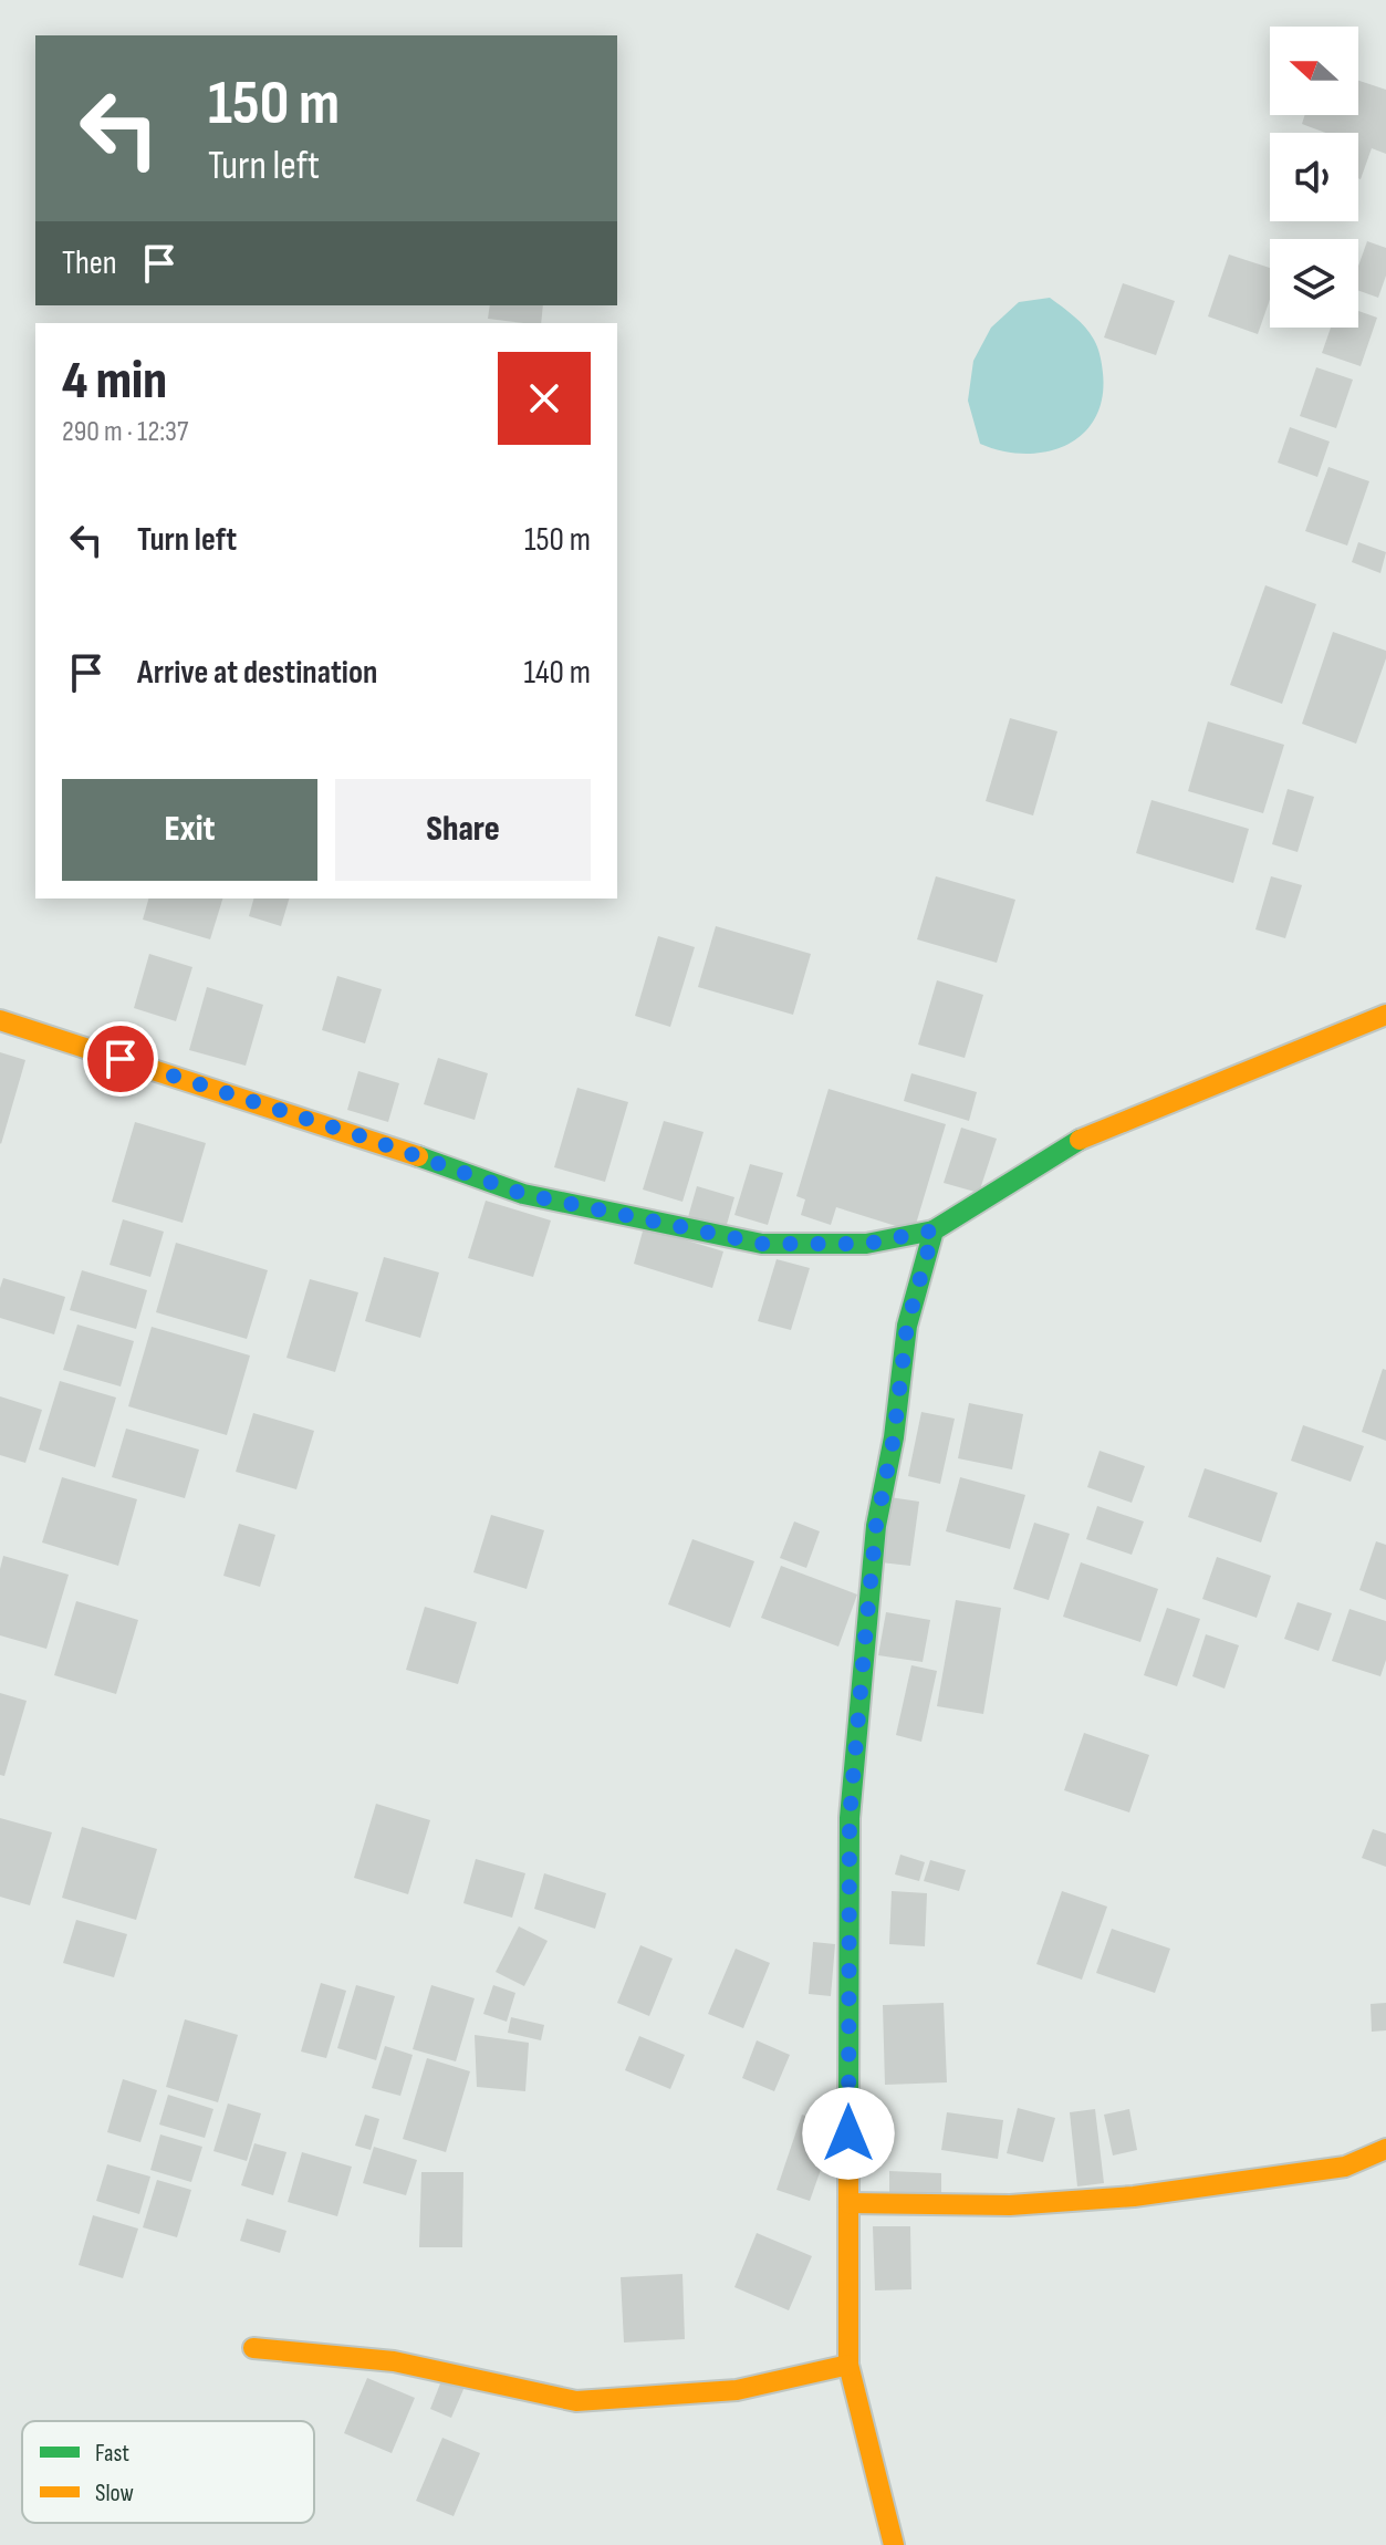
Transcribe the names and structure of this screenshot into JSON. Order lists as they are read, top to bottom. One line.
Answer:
{"legend":["Fast","Slow"],"north":"left","page":{"turn":["150 m","Turn left"],"then":"Then","heading":["4 min","290 m · 12:37"],"list":[{"name":"Turn left","value":"150 m"},{"name":"Arrive at destination","value":"140 m"}],"buttons":["Exit","Share"]}}
